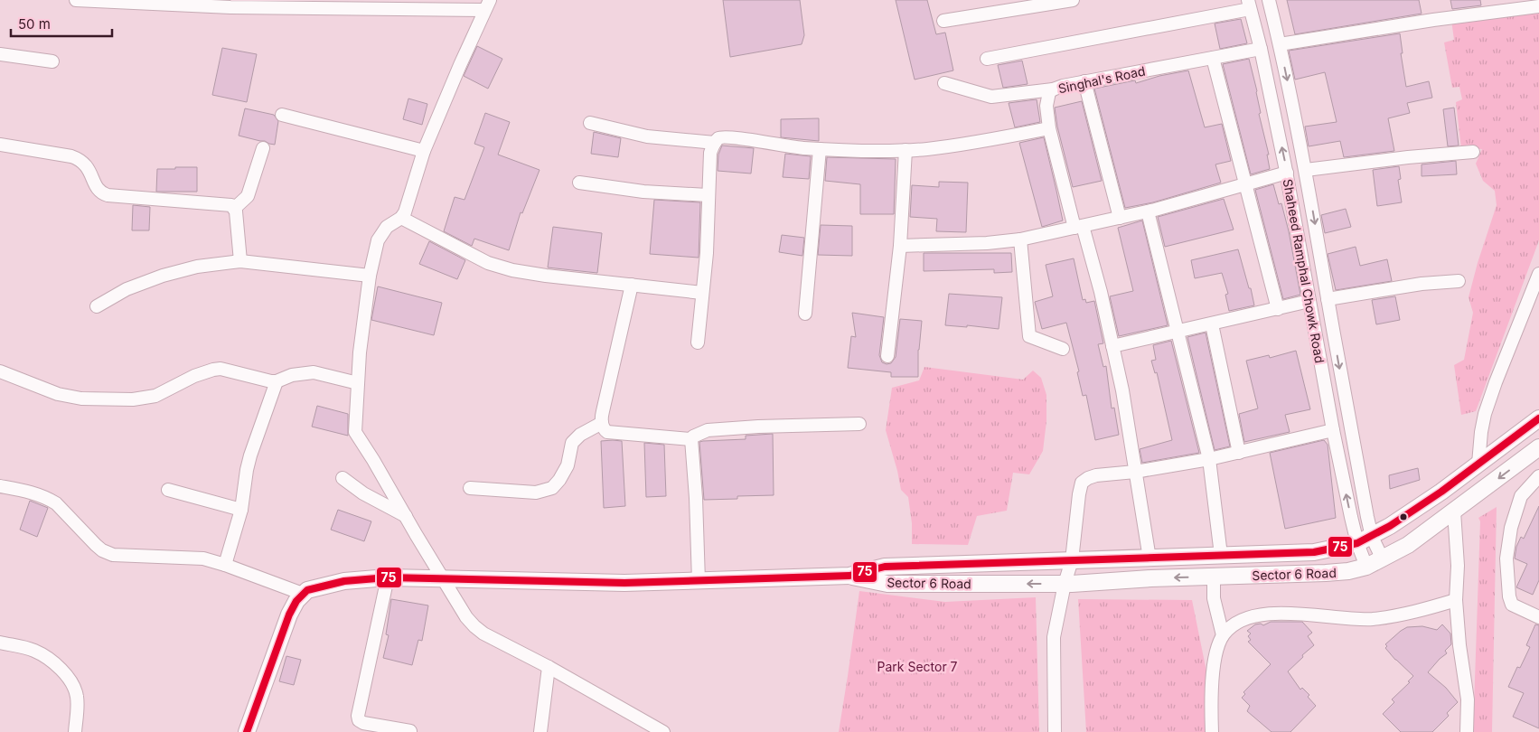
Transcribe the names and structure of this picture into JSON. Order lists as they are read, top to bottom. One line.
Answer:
{"streets":{"street":["Singhal's Road","Shaheed Ramphal Chowk Road","Sector 6 Road"]},"crossings":[["Singhal's Road","Shaheed Ramphal Chowk Road"],["Shaheed Ramphal Chowk Road","Sector 6 Road"]],"parks":["Park Sector 7"],"lines":["transit line 75"],"scale_bar":"50 m"}
